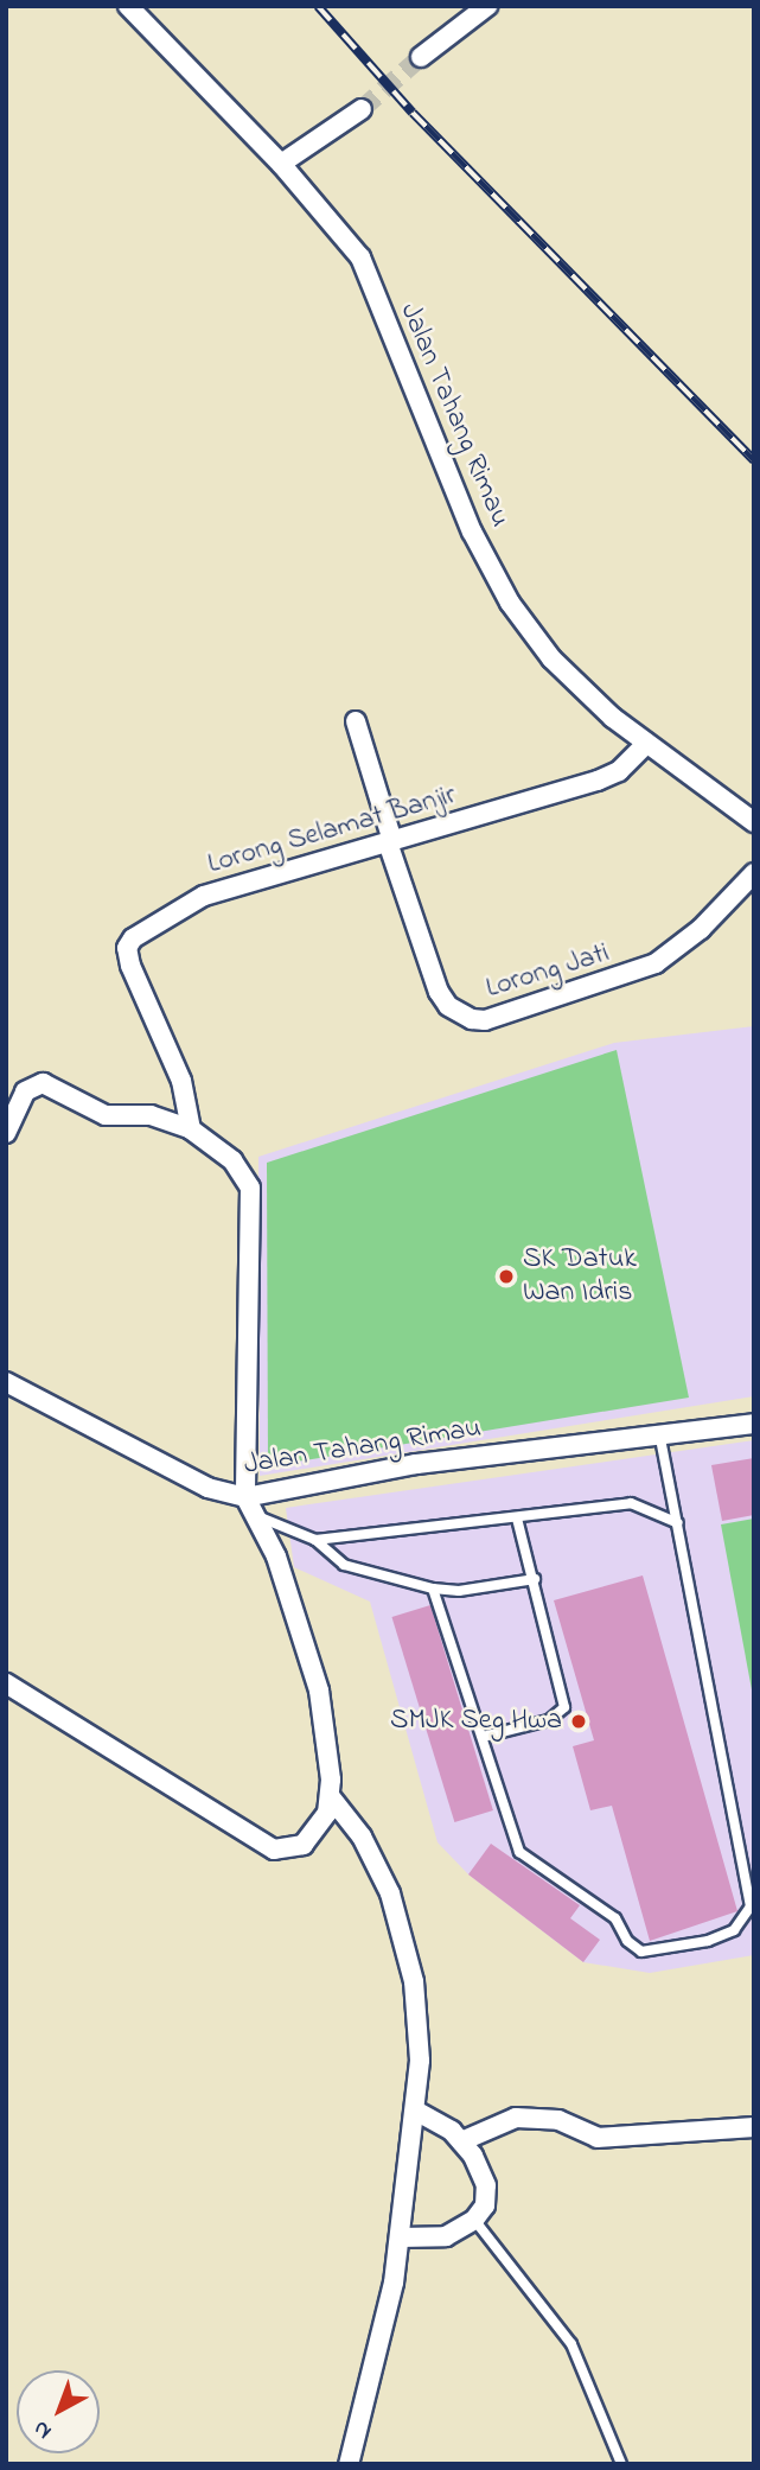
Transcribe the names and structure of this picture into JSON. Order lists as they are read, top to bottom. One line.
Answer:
{"streets":{"street":["Jalan Tahang Rimau","Lorong Selamat Banjir","Lorong Jati"]},"crossings":[["Jalan Tahang Rimau","Lorong Selamat Banjir"],["Lorong Selamat Banjir","Lorong Jati"]],"places":["SK Datuk Wan Idris","SMJK Seg Hwa"],"north":"bottom left"}
